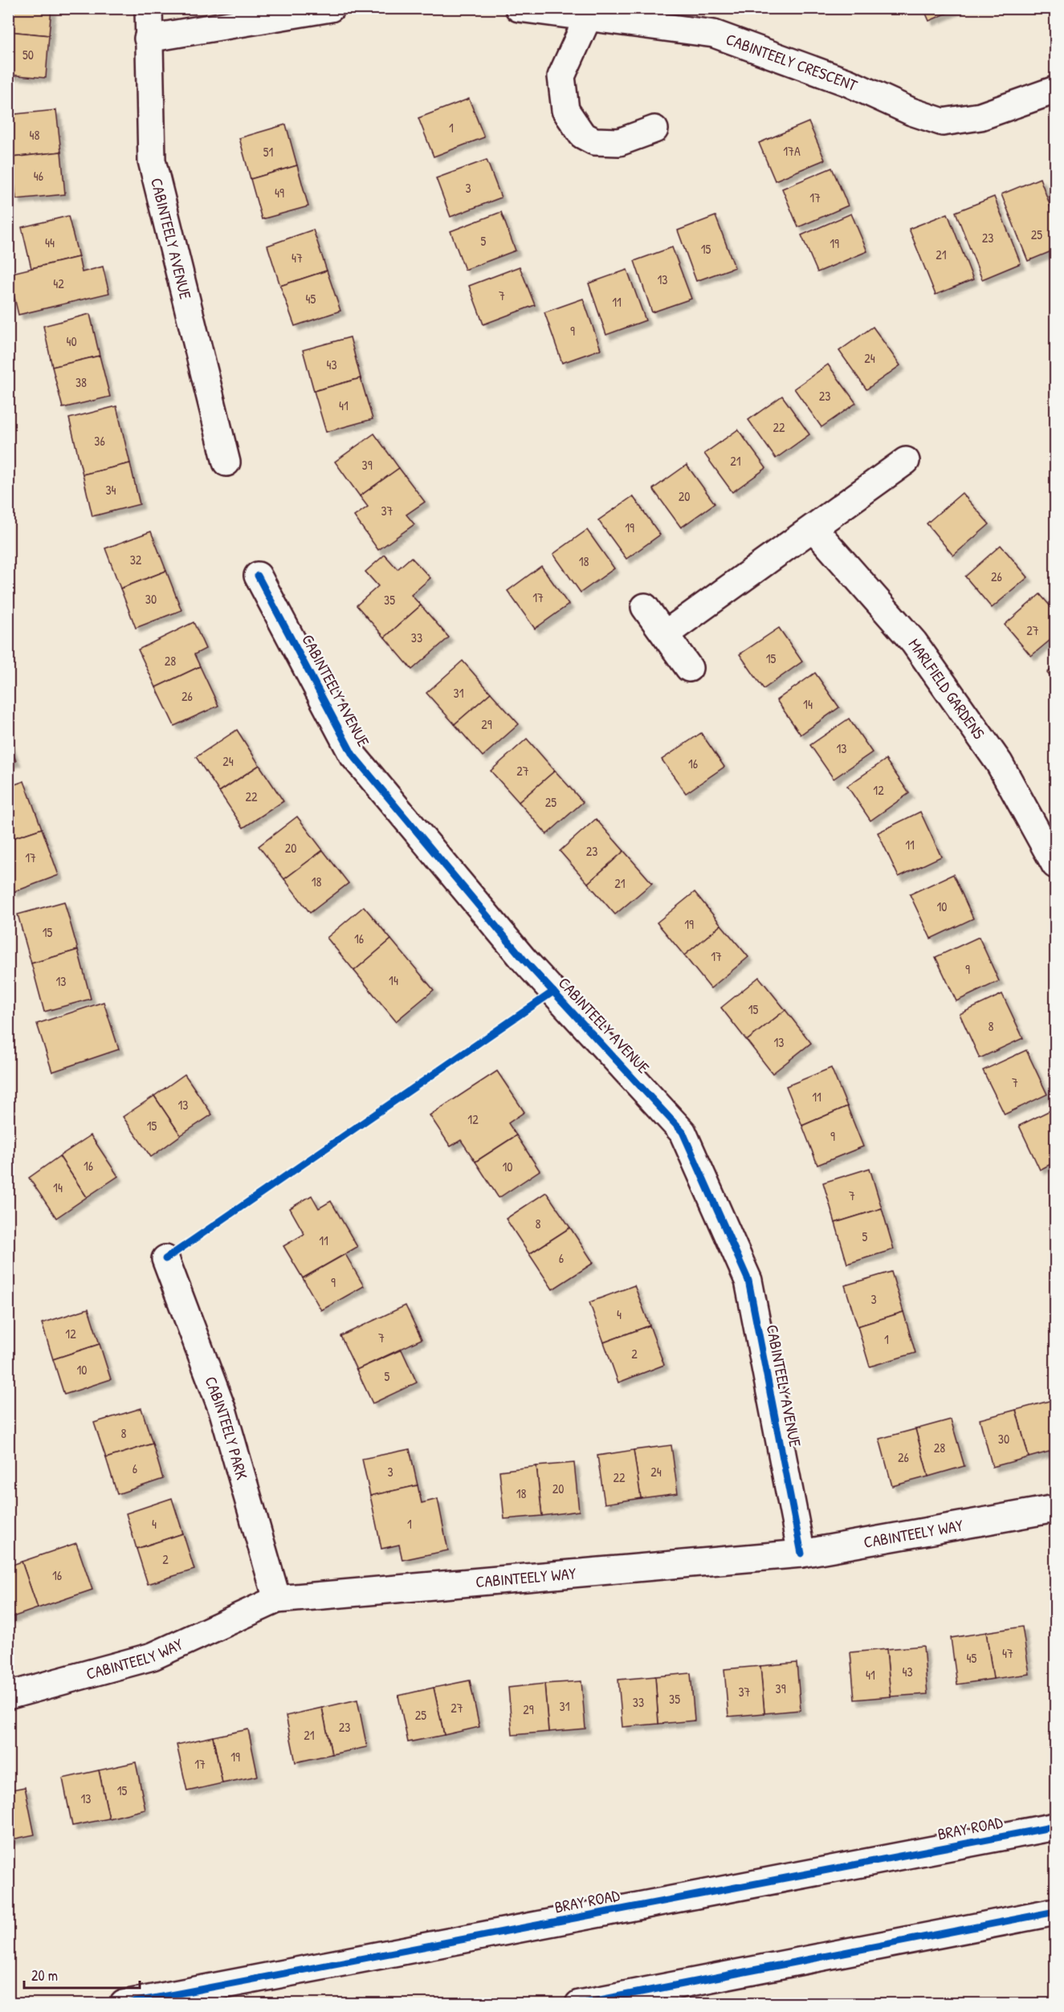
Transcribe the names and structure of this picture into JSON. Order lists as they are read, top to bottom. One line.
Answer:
{"streets":{"main road":["CABINTEELY CRESCENT","CABINTEELY AVENUE","MARLFIELD GARDENS","CABINTEELY PARK","CABINTEELY WAY","BRAY ROAD"]},"crossings":[["CABINTEELY AVENUE","CABINTEELY WAY"],["CABINTEELY PARK","CABINTEELY WAY"]],"house_numbers":["50","1","48","17A","51","46","3","49","17","25","23","5","44","19","15","21","47","13","42","7","45","11","9","40","24","43","38","23","41","22","36","21","39","34","20","37","19","32","18","26","17","30","35","27","33","15","28","31","26","14","29","13","24","16","27","12","22","25","11","20","23","17","18","21","10","19","15","16","17","9","14","13","15","8","13","7","11","13","12","15","9","16","10","14","7","8","5","11","6","9","3","4","12","7","1","2","10","5","8","30","28","26","6","3","24","22","20","18","4","1","2","16","47","45","43","41","39","37","35","33","31","27","29","25","23","21","19","17","15","13"],"scale_bar":"20 m"}
